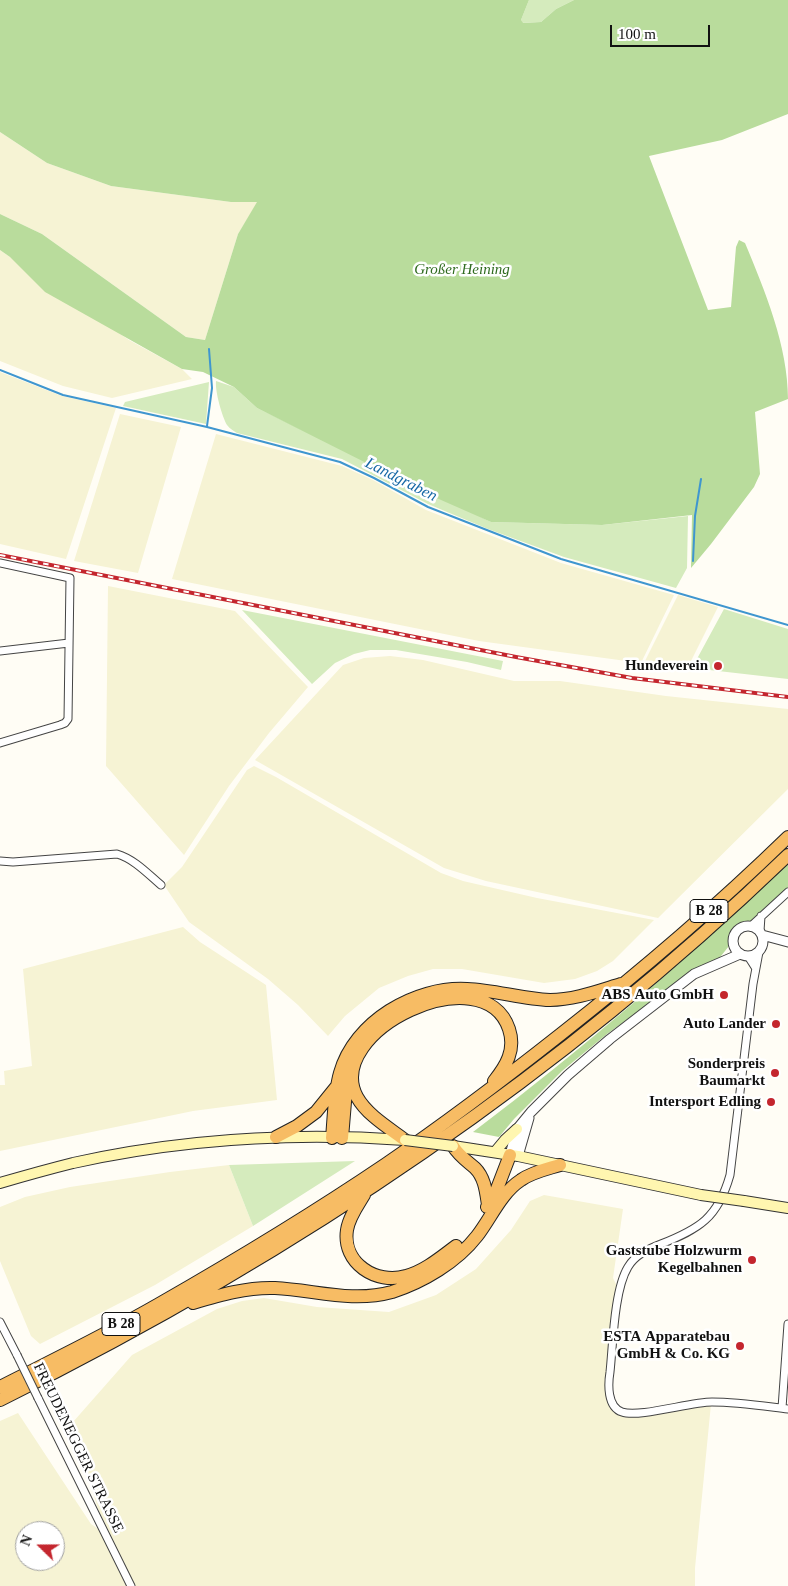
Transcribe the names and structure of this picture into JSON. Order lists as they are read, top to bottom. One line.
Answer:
{"streets":{"highway":["B 28"],"street":["FREUDENEGGER STRASSE"]},"water":["Landgraben"],"parks":["Großer Heining"],"places":["Hundeverein","ABS Auto GmbH","Auto Lander","Sonderpreis Baumarkt","Intersport Edling","Gaststube Holzwurm Kegelbahnen","ESTA Apparatebau GmbH & Co. KG"],"scale_bar":"100 m","north":"left"}
